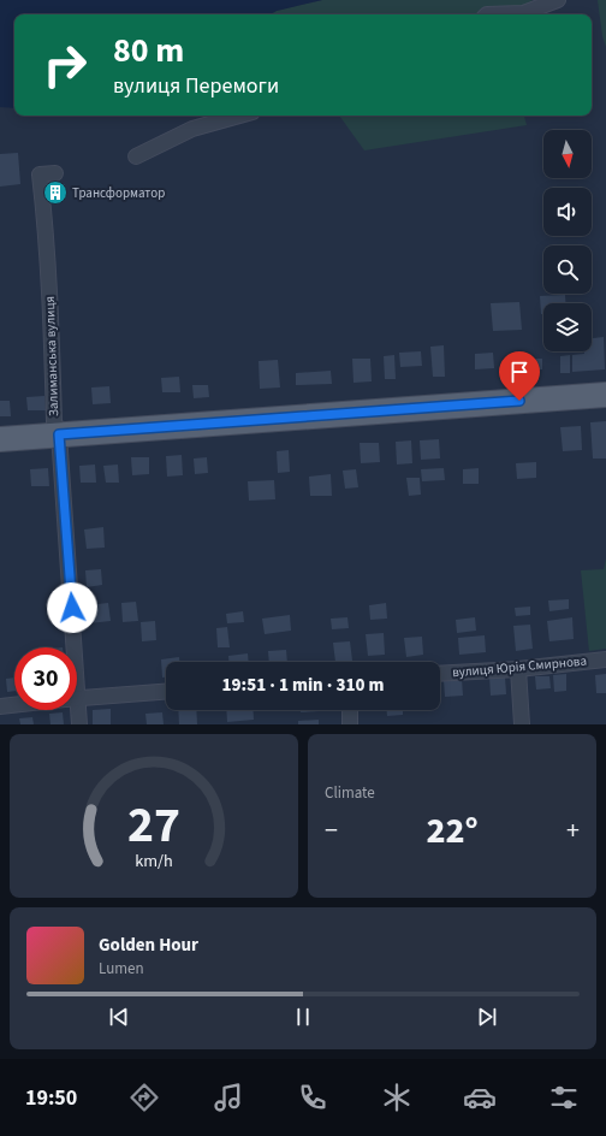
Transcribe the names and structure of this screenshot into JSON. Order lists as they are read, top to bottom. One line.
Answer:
{"streets":{"street":["Залиманська вулиця","вулиця Юрія Смирнова"]},"places":{"building":["Трансформатор"]},"north":"bottom","page":{"turn":["80 m","вулиця Перемоги"],"limit":"30","trip":"19:51 · 1 min · 310 m","tile":"Climate","heat":["−","22°","+"],"song":["Golden Hour","Lumen"],"tabs":"19:50","gauge":["27","km/h"]}}
